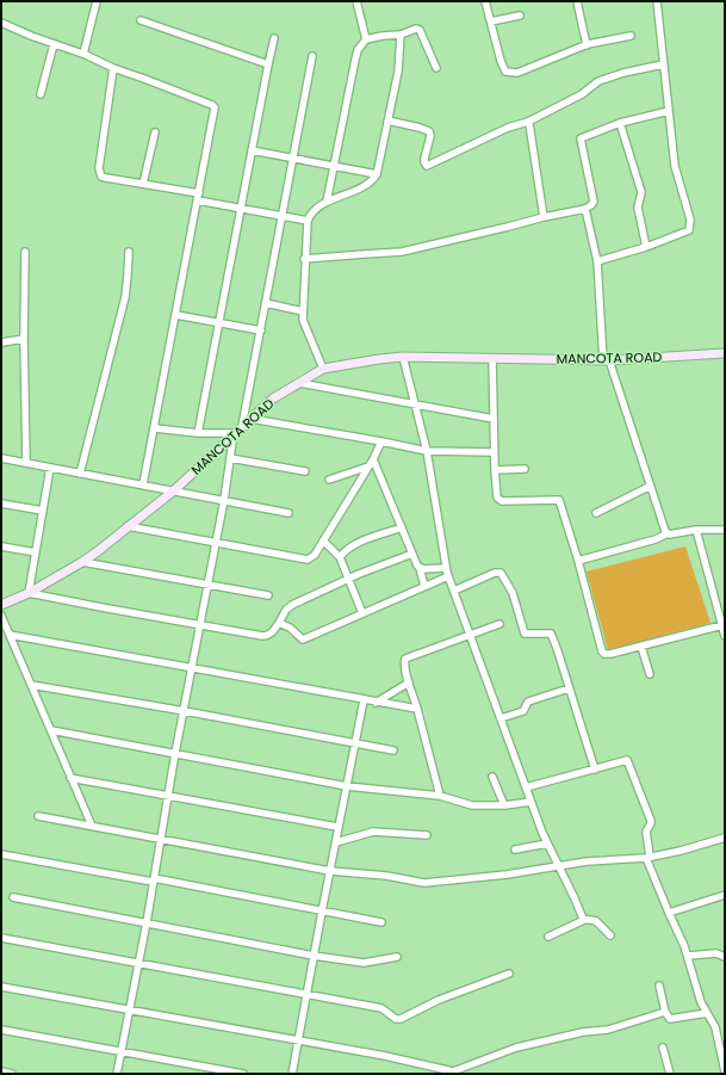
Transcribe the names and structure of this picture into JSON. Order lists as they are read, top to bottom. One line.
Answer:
{"streets":{"main road":["MANCOTA ROAD"]}}
